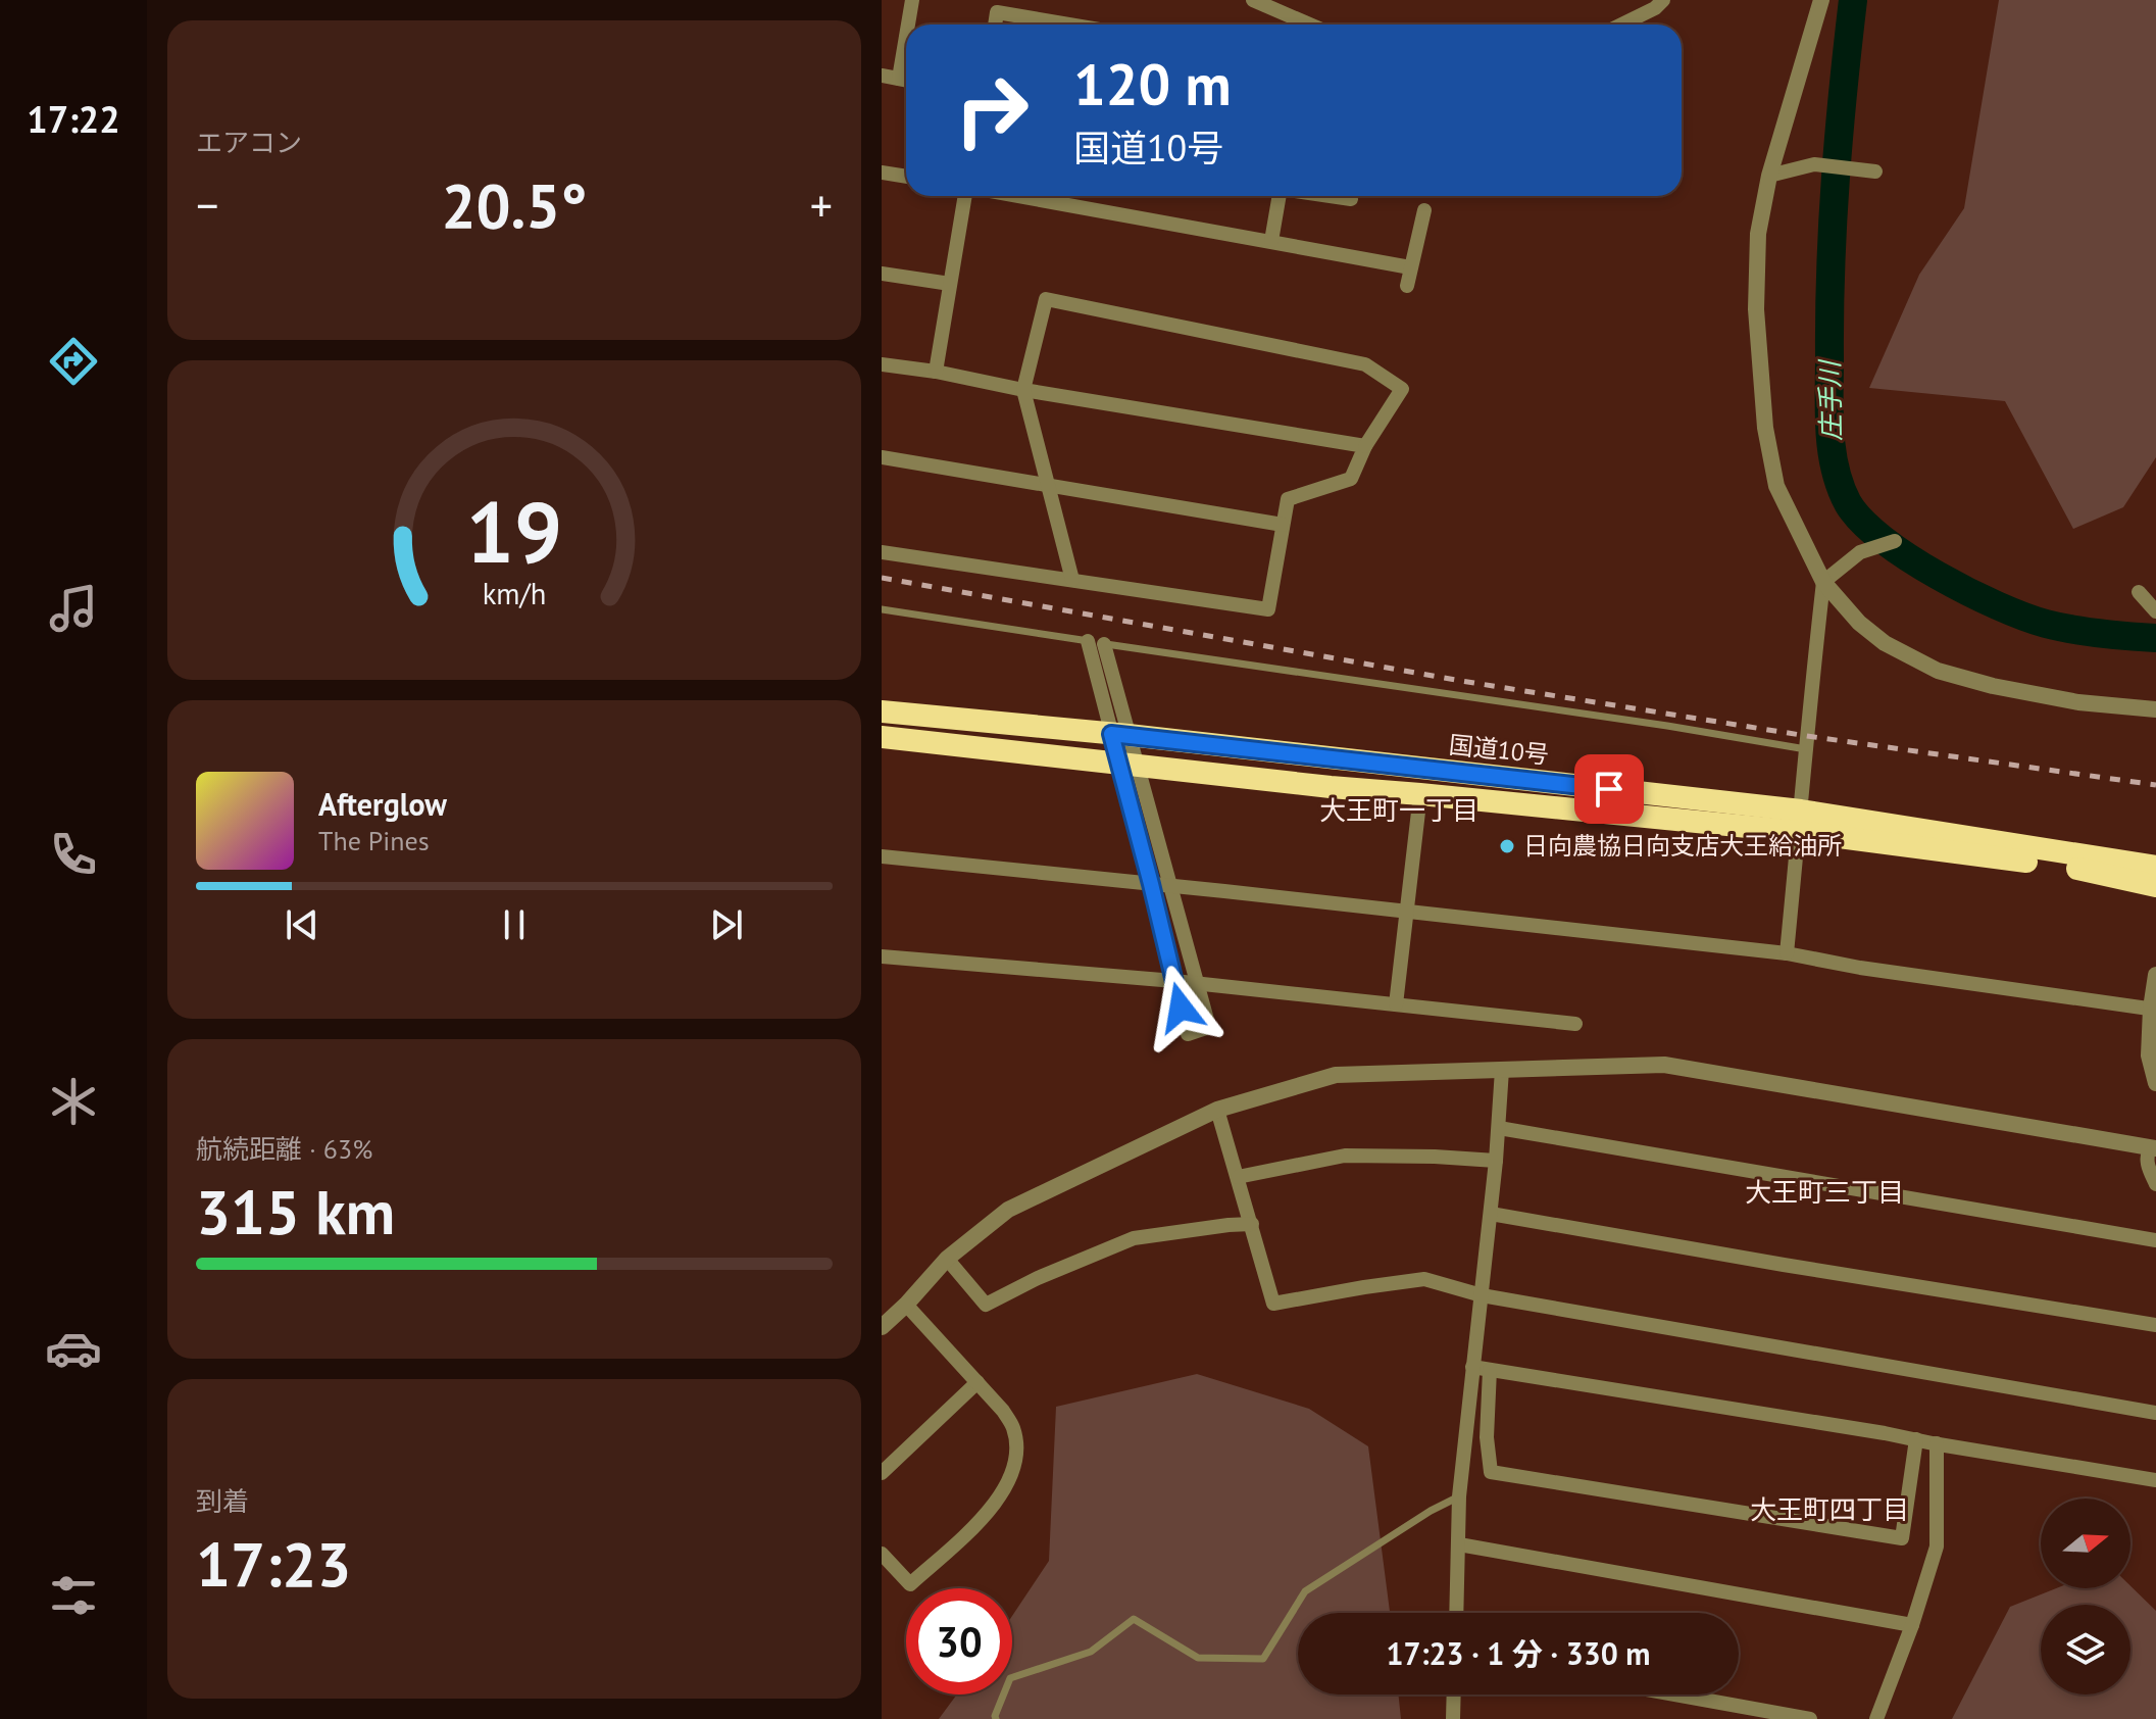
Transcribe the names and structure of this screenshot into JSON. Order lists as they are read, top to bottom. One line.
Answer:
{"streets":{"highway":["国道10号"]},"districts":["大王町一丁目","大王町三丁目","大王町四丁目"],"water":["庄手川"],"places":["日向農協日向支店大王給油所"],"north":"right","page":{"tabs":"17:22","tile":["エアコン",["航続距離 · 63%","315 km"],["到着","17:23"]],"turn":["120 m","国道10号"],"heat":["−","20.5°","+"],"song":["Afterglow","The Pines"],"limit":"30","trip":"17:23 · 1 分 · 330 m","gauge":["19","km/h"]}}
